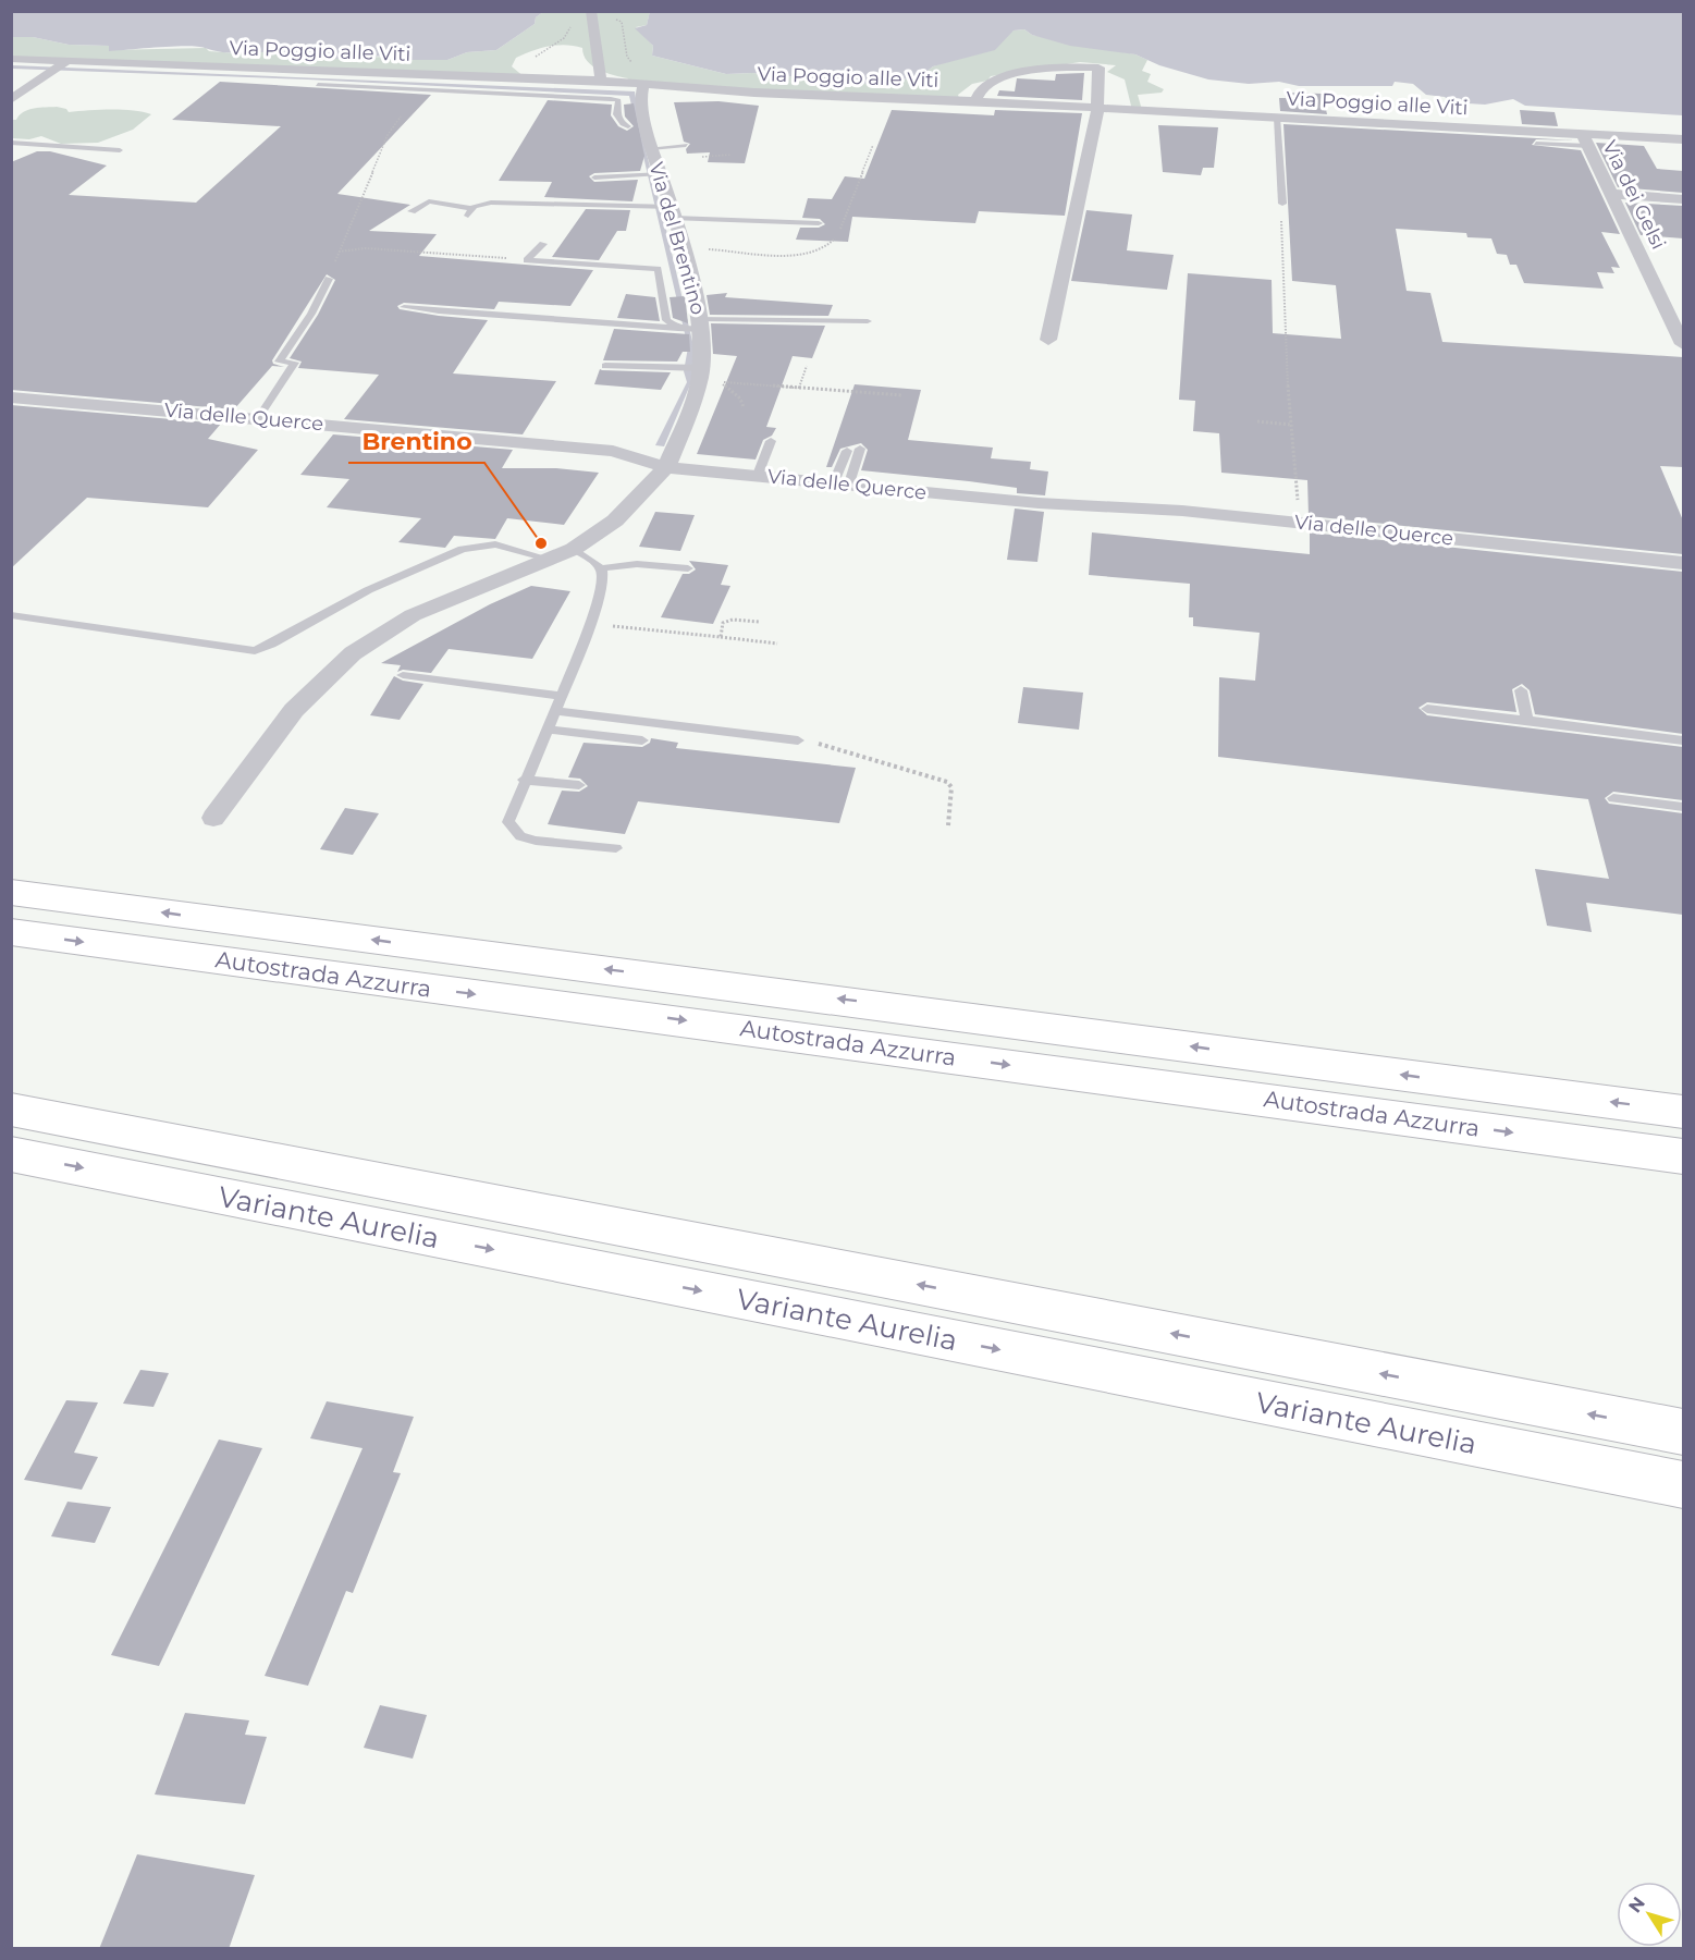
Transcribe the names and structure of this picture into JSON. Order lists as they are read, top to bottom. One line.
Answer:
{"streets":{"highway":["Autostrada Azzurra","Variante Aurelia"],"street":["Via Poggio alle Viti","Via dei Gelsi","Via del Brentino","Via delle Querce"]},"crossings":[["Via Poggio alle Viti","Via dei Gelsi"],["Via Poggio alle Viti","Via del Brentino"],["Via del Brentino","Via delle Querce"]],"places":["Brentino"],"north":"top left"}
